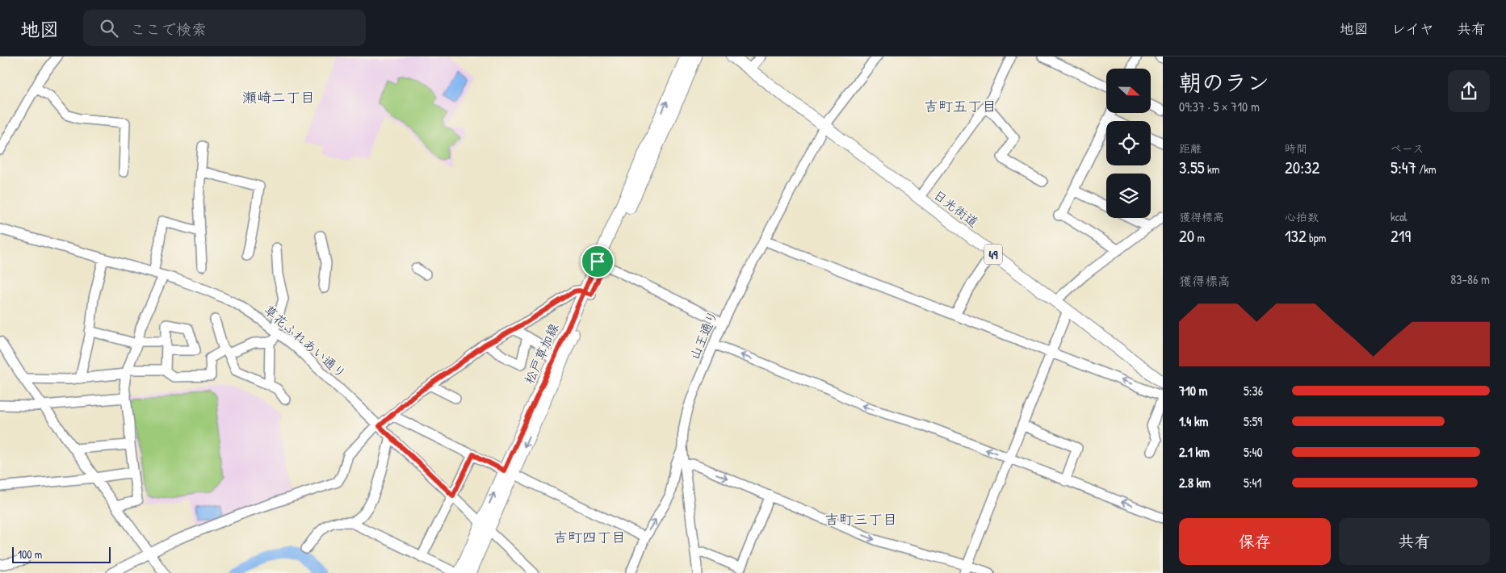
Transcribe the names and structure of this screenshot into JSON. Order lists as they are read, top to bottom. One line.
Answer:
{"streets":{"main road":["日光街道","49","松戸草加線"],"street":["山王通り","草花ふれあい通り"]},"crossings":[["日光街道","山王通り"],["草花ふれあい通り","松戸草加線"]],"districts":["瀬崎二丁目","吉町五丁目","吉町三丁目","吉町四丁目"],"scale_bar":"100 m","north":"right","page":{"header":"地図","search":"ここで検索","nav":["地図","レイヤ","共有"],"heading":["朝のラン","09:37 · 5 × 710 m"],"stats":[["距離","3.55 km"],["時間","20:32"],["ペース","5:47 /km"],["獲得標高","20 m"],["心拍数","132 bpm"],["kcal","219"]],"chart":["獲得標高","83–86 m"],"list":[{"name":"710 m","note":"5:36"},{"name":"1.4 km","note":"5:59"},{"name":"2.1 km","note":"5:40"},{"name":"2.8 km","note":"5:41"}],"buttons":["保存","共有"],"scale":"100 m"}}
